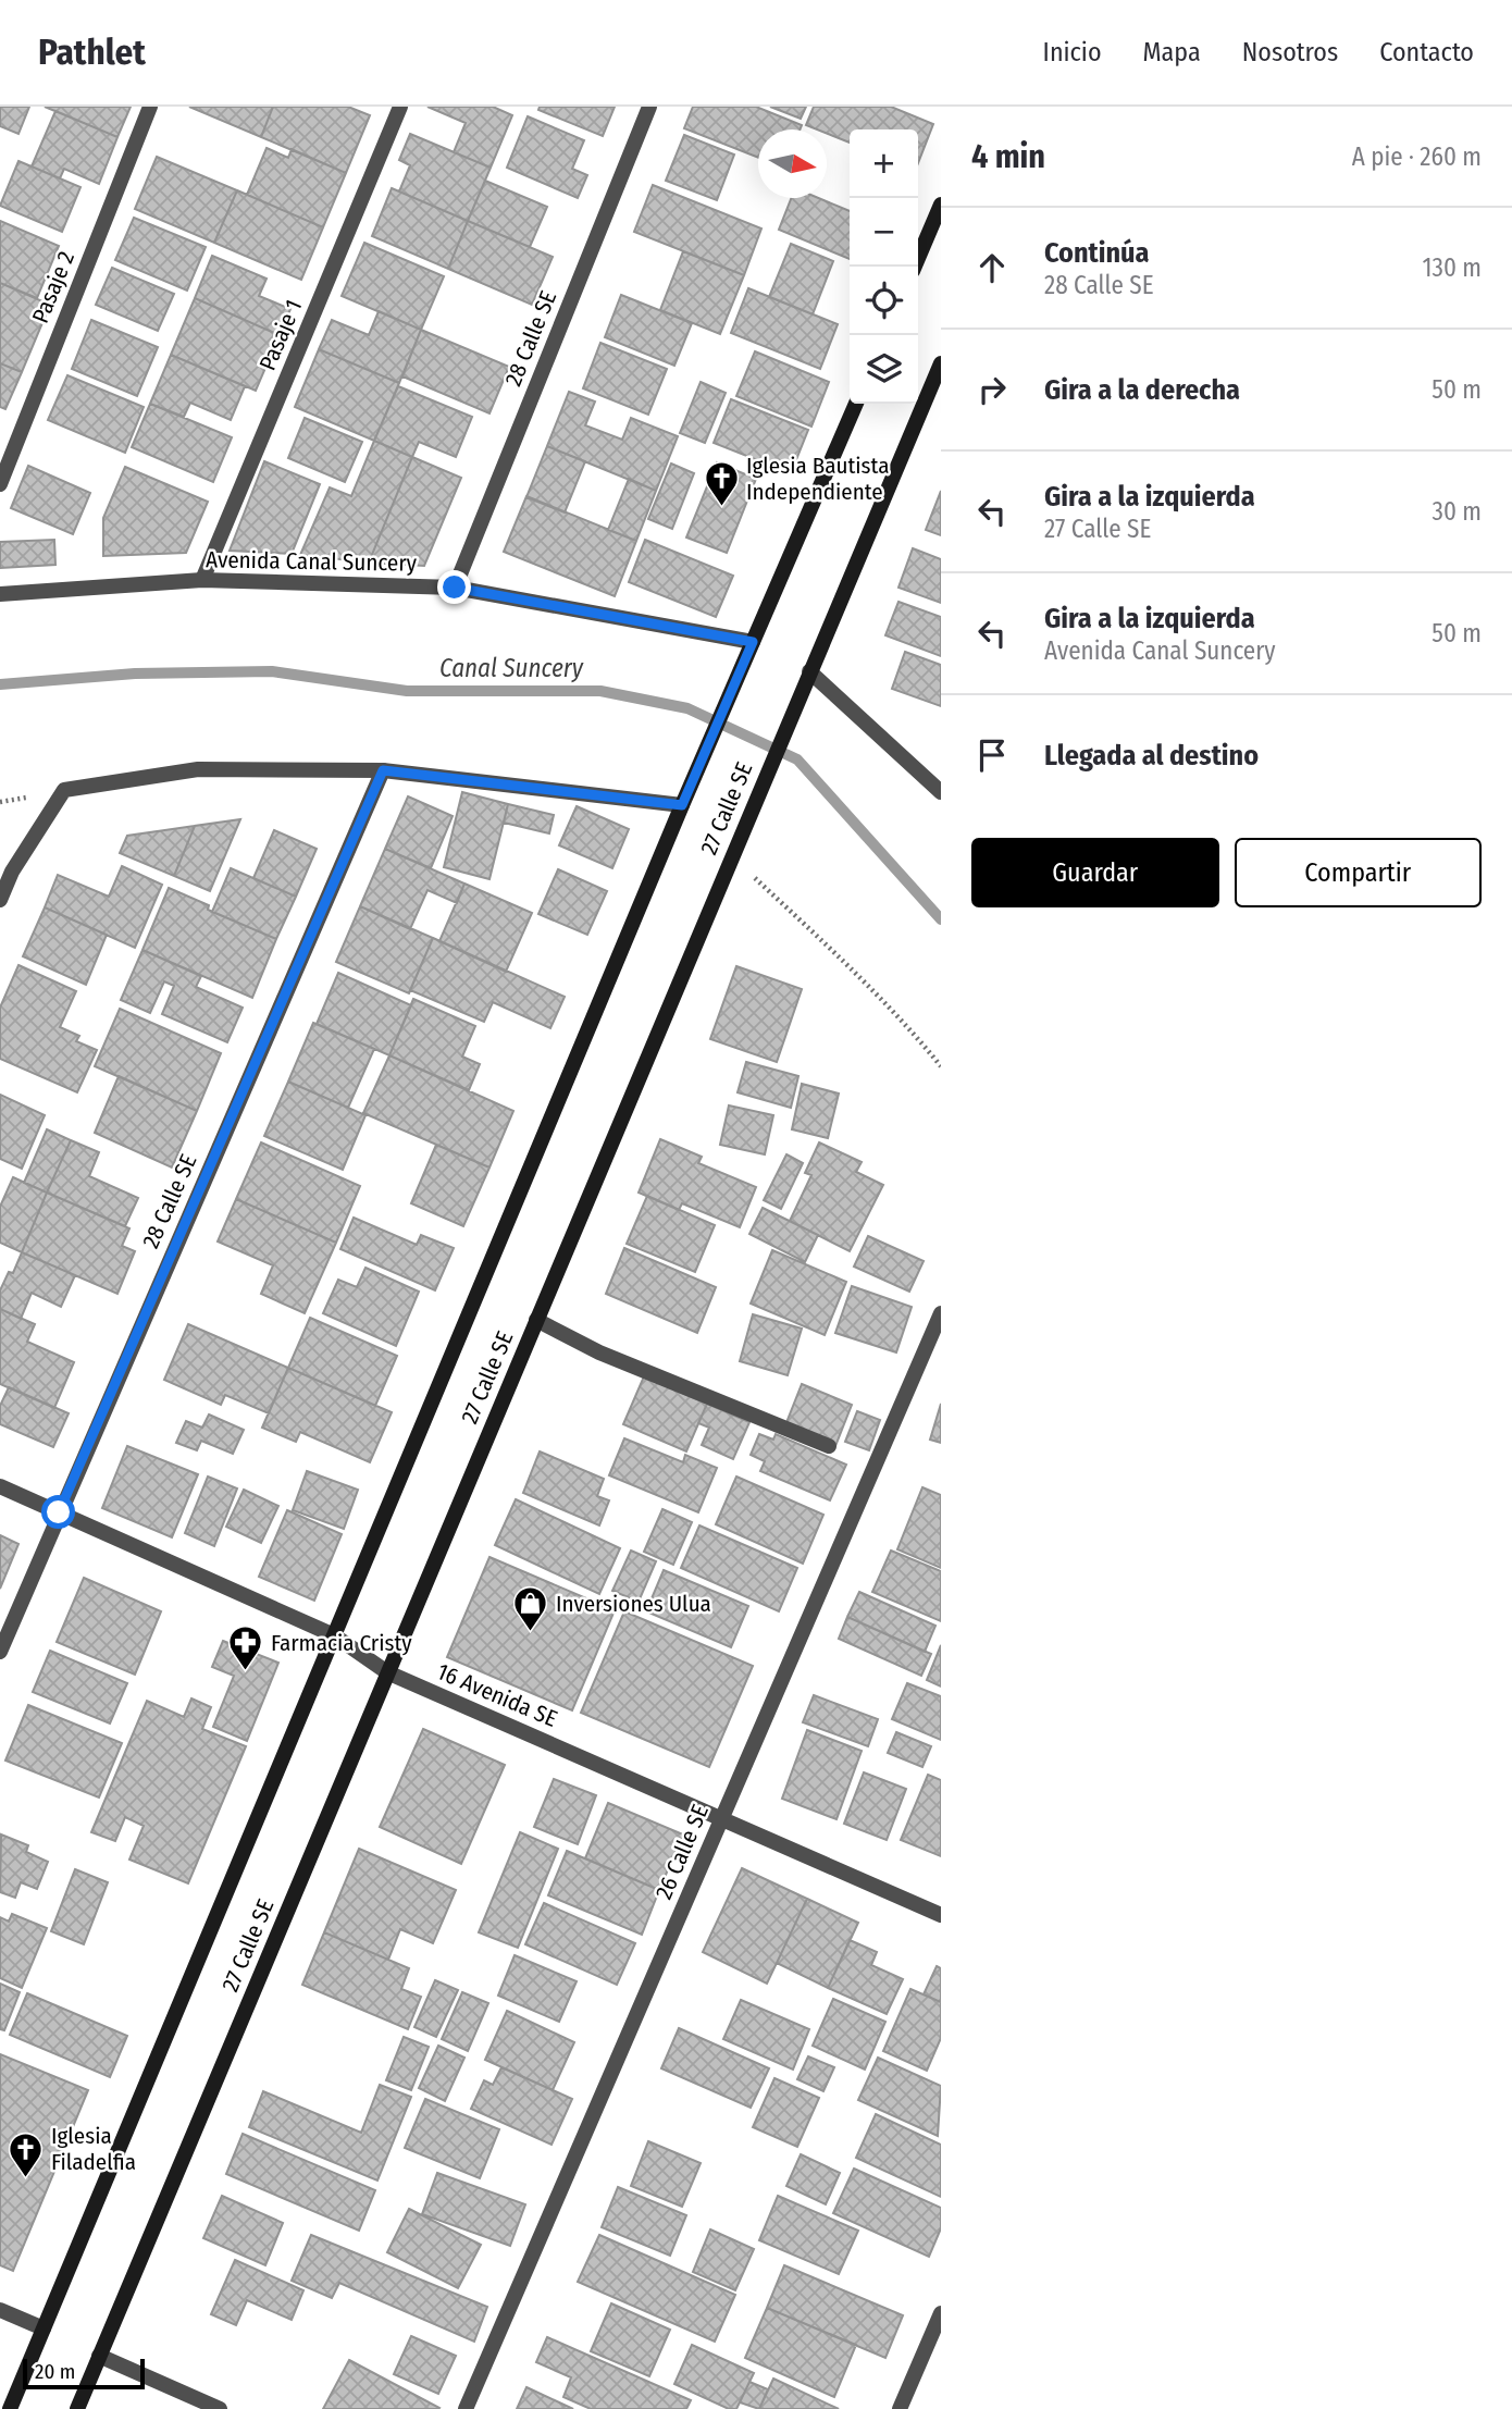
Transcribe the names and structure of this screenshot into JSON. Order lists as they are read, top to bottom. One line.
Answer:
{"streets":{"main road":["27 Calle SE"],"street":["Pasaje 2","Pasaje 1","28 Calle SE","Avenida Canal Suncery","16 Avenida SE","26 Calle SE"]},"crossings":[["Pasaje 1","Avenida Canal Suncery"],["28 Calle SE","Avenida Canal Suncery"],["28 Calle SE","16 Avenida SE"],["Avenida Canal Suncery","27 Calle SE"],["27 Calle SE","16 Avenida SE"],["16 Avenida SE","26 Calle SE"]],"water":["Canal Suncery"],"places":{"church":["Iglesia Bautista Independiente","Iglesia Filadelfia"],"shop":["Inversiones Ulua"],"pharmacy":["Farmacia Cristy"]},"scale_bar":"20 m","north":"right","page":{"header":"Pathlet","nav":["Inicio","Mapa","Nosotros","Contacto"],"heading":["4 min","A pie · 260 m"],"map_buttons":["+","−"],"list":[["Continúa","28 Calle SE","130 m"],["Gira a la derecha","50 m"],["Gira a la izquierda","27 Calle SE","30 m"],["Gira a la izquierda","Avenida Canal Suncery","50 m"],"Llegada al destino"],"buttons":["Guardar","Compartir"],"scale":"20 m"}}
